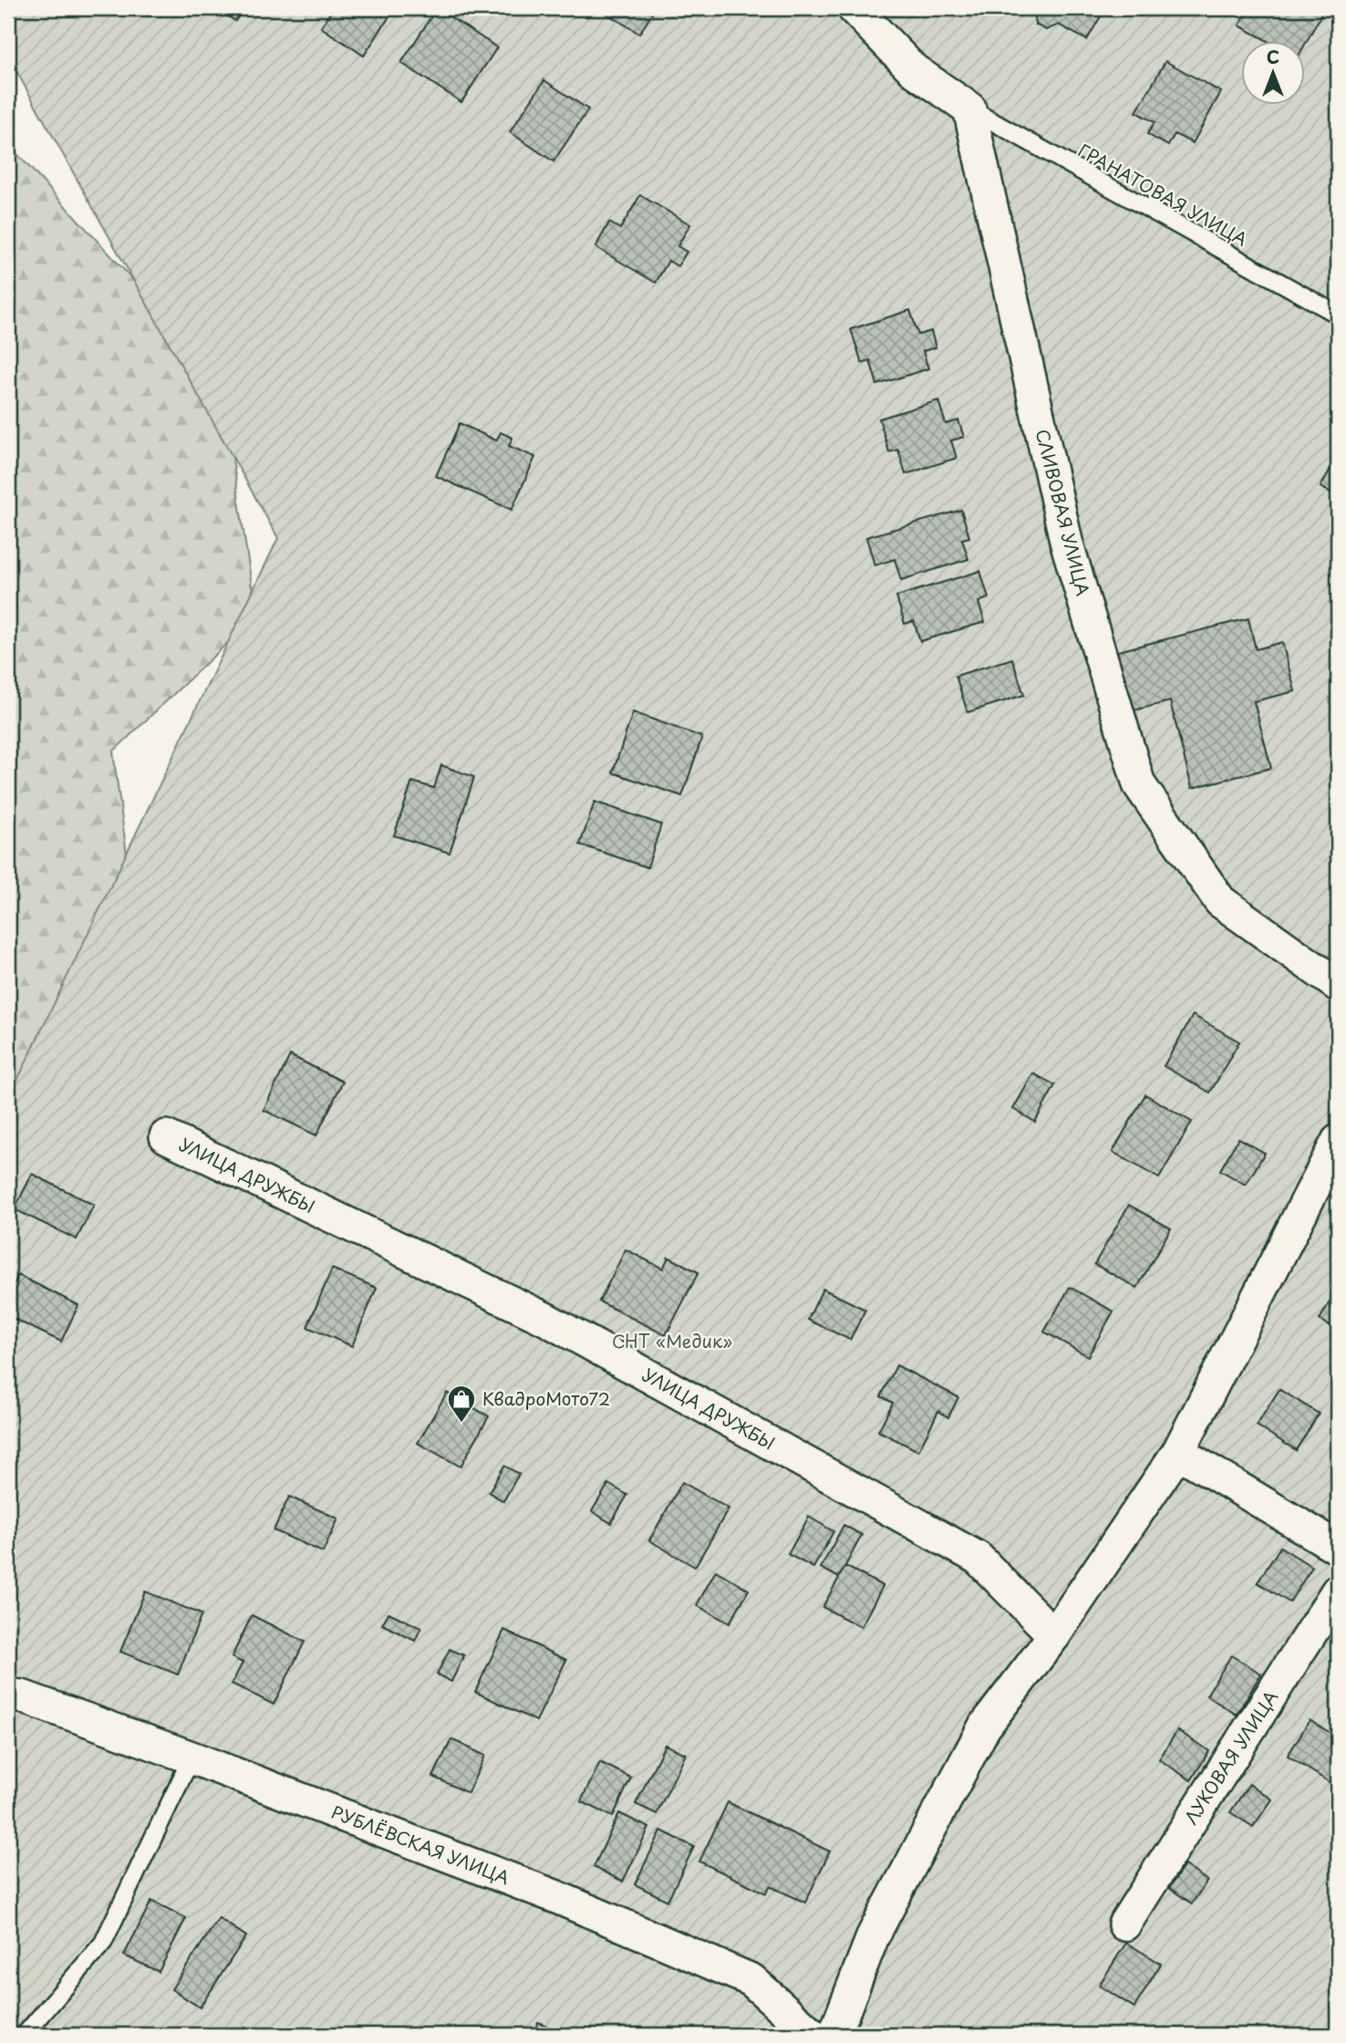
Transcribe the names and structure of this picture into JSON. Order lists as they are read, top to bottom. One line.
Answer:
{"streets":{"street":["СЛИВОВАЯ УЛИЦА","УЛИЦА ДРУЖБЫ","ЛУКОВАЯ УЛИЦА","РУБЛЁВСКАЯ УЛИЦА"],"lane":["ГРАНАТОВАЯ УЛИЦА"]},"crossings":[["ГРАНАТОВАЯ УЛИЦА","СЛИВОВАЯ УЛИЦА"]],"parks":["СНТ «Медик»"],"places":{"shop":["КвадроМото72"]},"north":"top"}
